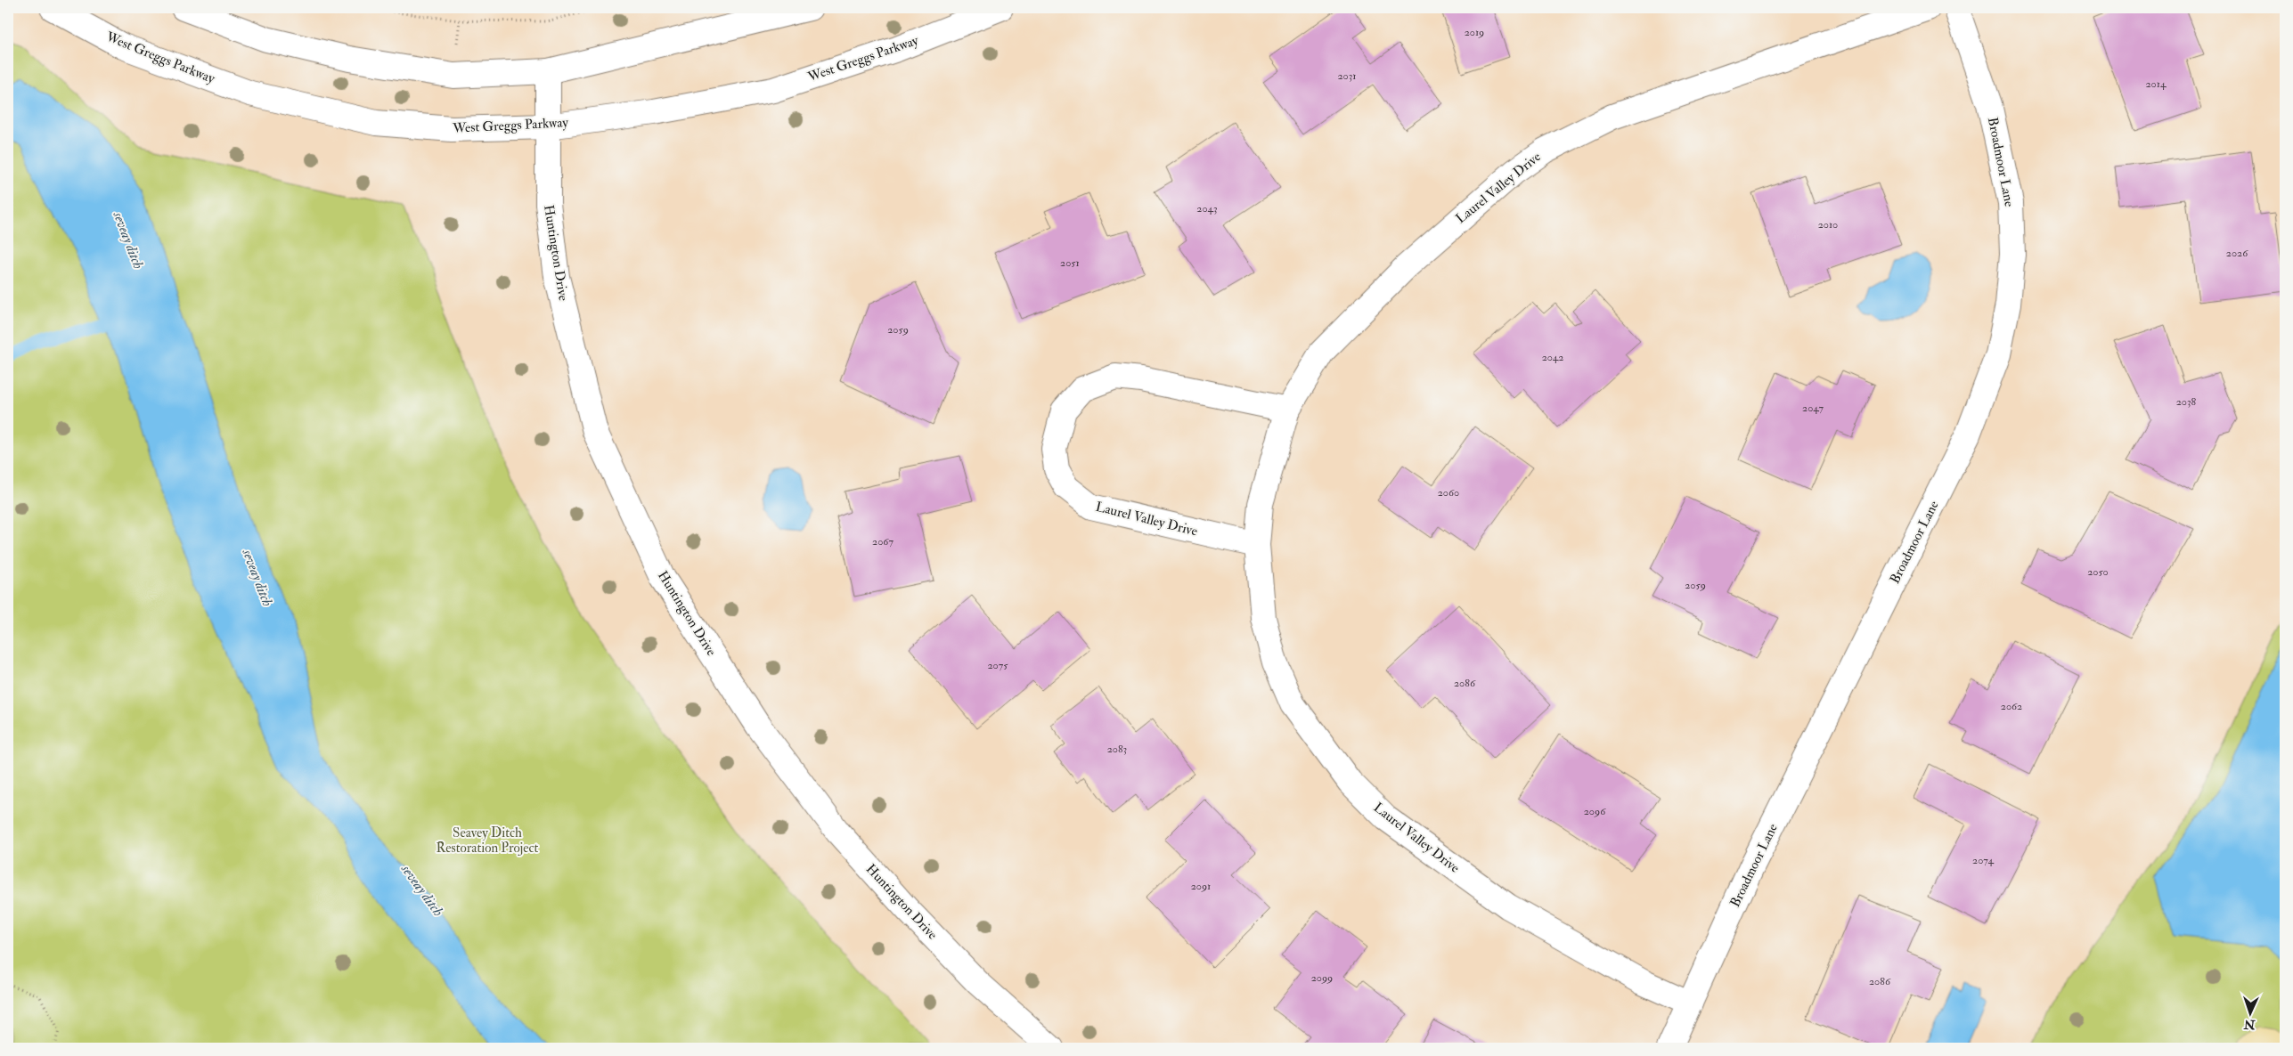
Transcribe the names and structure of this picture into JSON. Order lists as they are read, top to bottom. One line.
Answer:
{"streets":{"street":["West Greggs Parkway","Broadmoor Lane","Laurel Valley Drive","Huntington Drive"]},"crossings":[["West Greggs Parkway","Huntington Drive"],["Broadmoor Lane","Laurel Valley Drive"]],"water":["seveay ditch"],"parks":["Seavey Ditch Restoration Project"],"house_numbers":["2019","2031","2014","2043","2010","2026","2051","2059","2042","2038","2047","2060","2067","2050","2059","2075","2086","2062","2083","2096","2074","2091","2099","2086"],"north":"bottom"}
